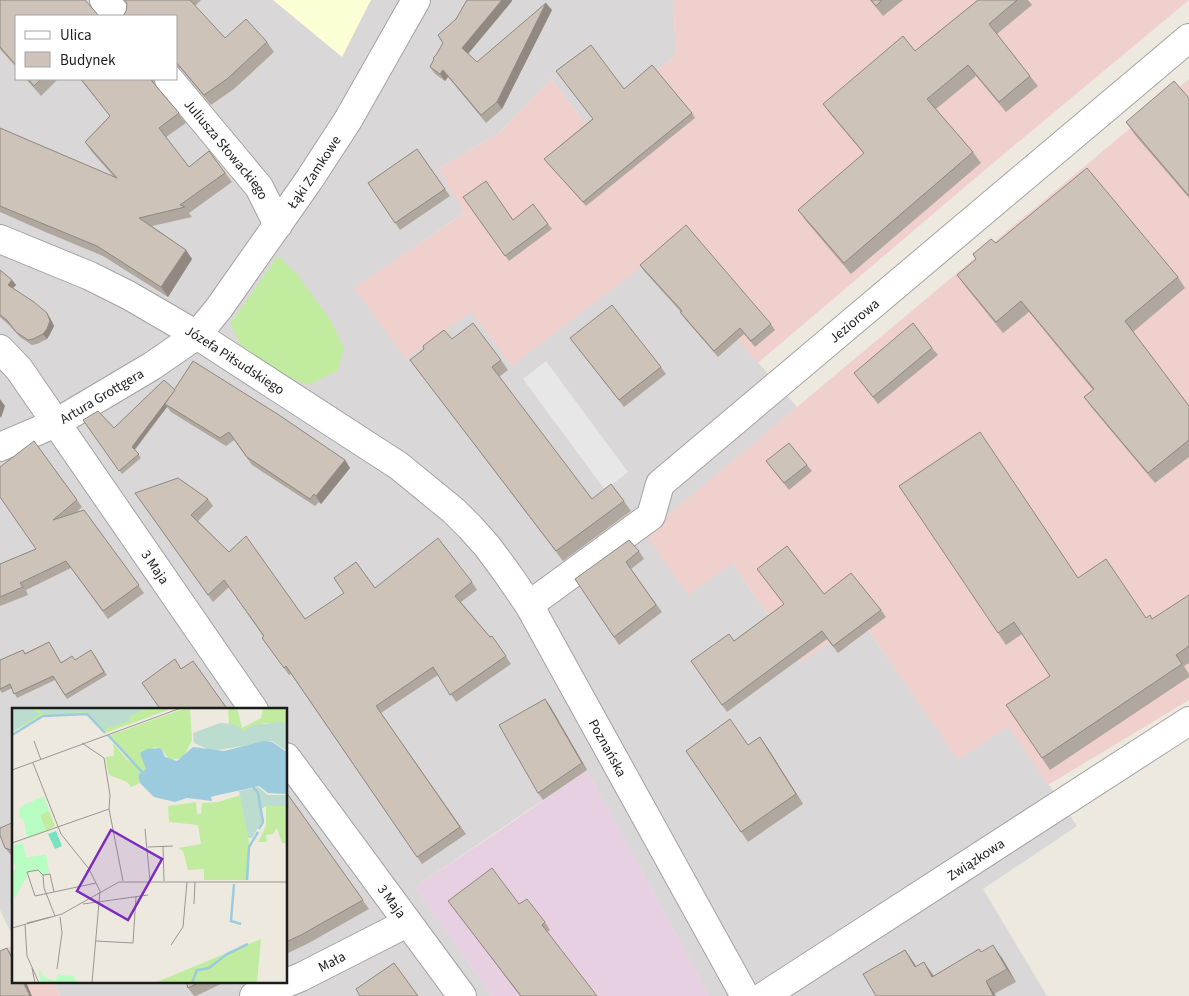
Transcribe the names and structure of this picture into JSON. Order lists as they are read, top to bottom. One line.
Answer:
{"streets":{"street":["Juliusza Słowackiego","Łąki Zamkowe","Jeziorowa","Józefa Piłsudskiego","Artura Grottgera","3 Maja","Poznańska","Związkowa","Mała"]},"crossings":[["Juliusza Słowackiego","Łąki Zamkowe"],["Łąki Zamkowe","Józefa Piłsudskiego"],["Łąki Zamkowe","Artura Grottgera"],["Jeziorowa","Poznańska"],["Józefa Piłsudskiego","Artura Grottgera"],["Józefa Piłsudskiego","Poznańska"],["Artura Grottgera","3 Maja"],["3 Maja","Mała"]],"legend":["Ulica","Budynek"]}
